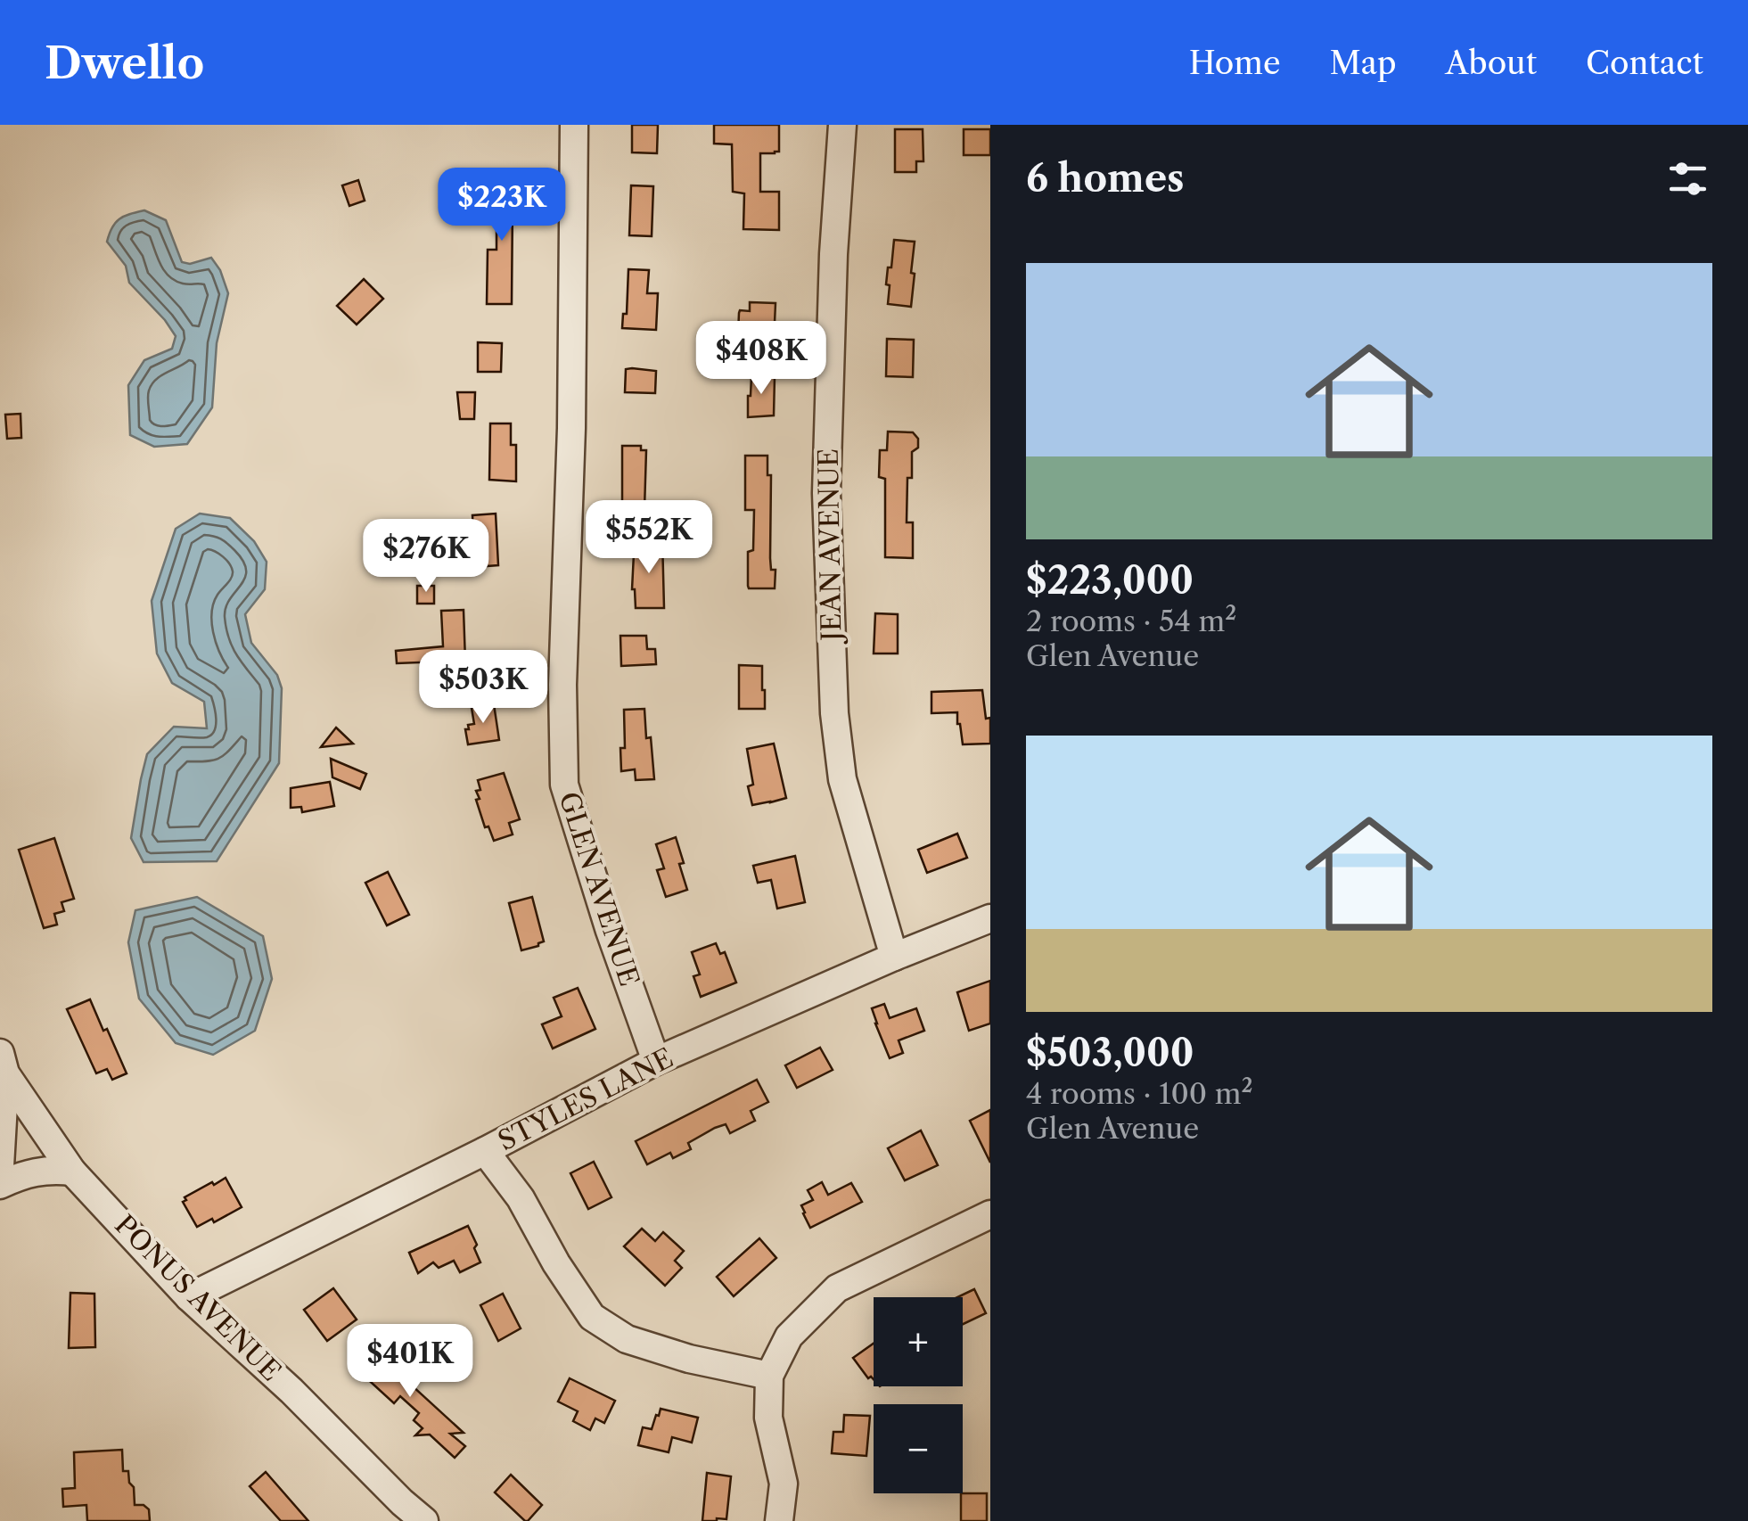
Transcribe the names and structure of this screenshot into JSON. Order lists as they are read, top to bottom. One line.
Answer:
{"streets":{"street":["JEAN AVENUE","GLEN AVENUE","STYLES LANE","PONUS AVENUE"]},"crossings":[["JEAN AVENUE","STYLES LANE"],["GLEN AVENUE","STYLES LANE"],["STYLES LANE","PONUS AVENUE"]],"page":{"header":"Dwello","nav":["Home","Map","About","Contact"],"heading":"6 homes","price":["$223K","$408K","$552K","$276K","$503K","$401K"],"list":[{"name":"$223,000","note":"2 rooms · 54 m² · Glen Avenue"},{"name":"$503,000","note":"4 rooms · 100 m² · Glen Avenue"}],"map_buttons":["+","−"]}}
